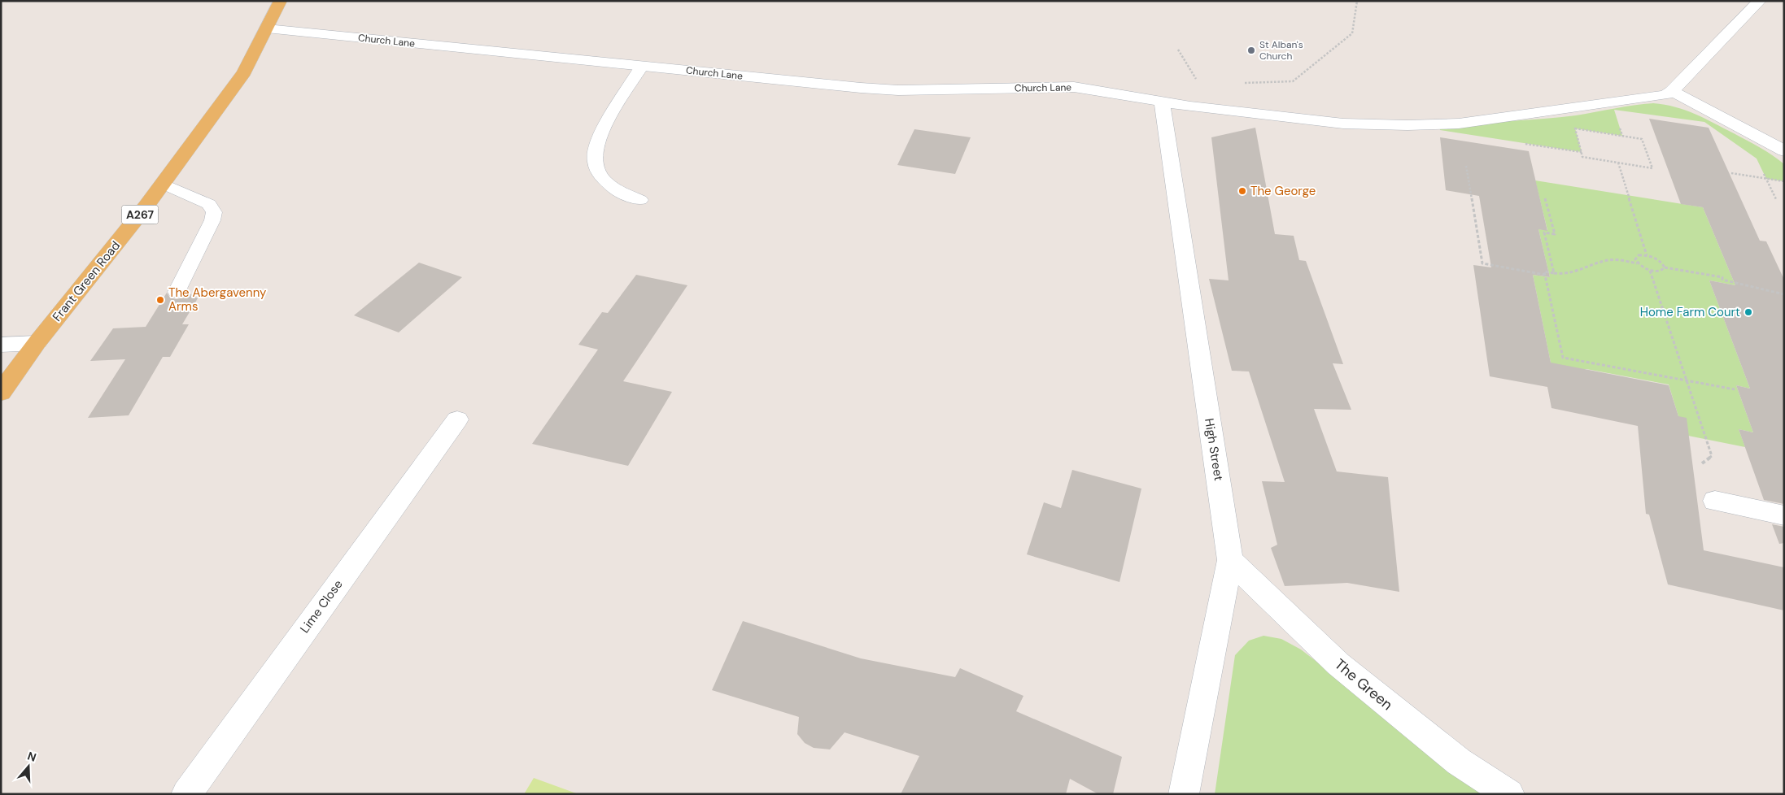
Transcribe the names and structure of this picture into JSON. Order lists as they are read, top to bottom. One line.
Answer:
{"streets":{"main road":["A267","Frant Green Road"],"street":["Church Lane","High Street","Lime Close","The Green"]},"crossings":[["Church Lane","A267"],["Church Lane","Frant Green Road"],["Church Lane","High Street"],["A267","Frant Green Road"],["High Street","The Green"]],"places":["St Alban's Church","The George","The Abergavenny Arms","Home Farm Court"],"north":"top"}
